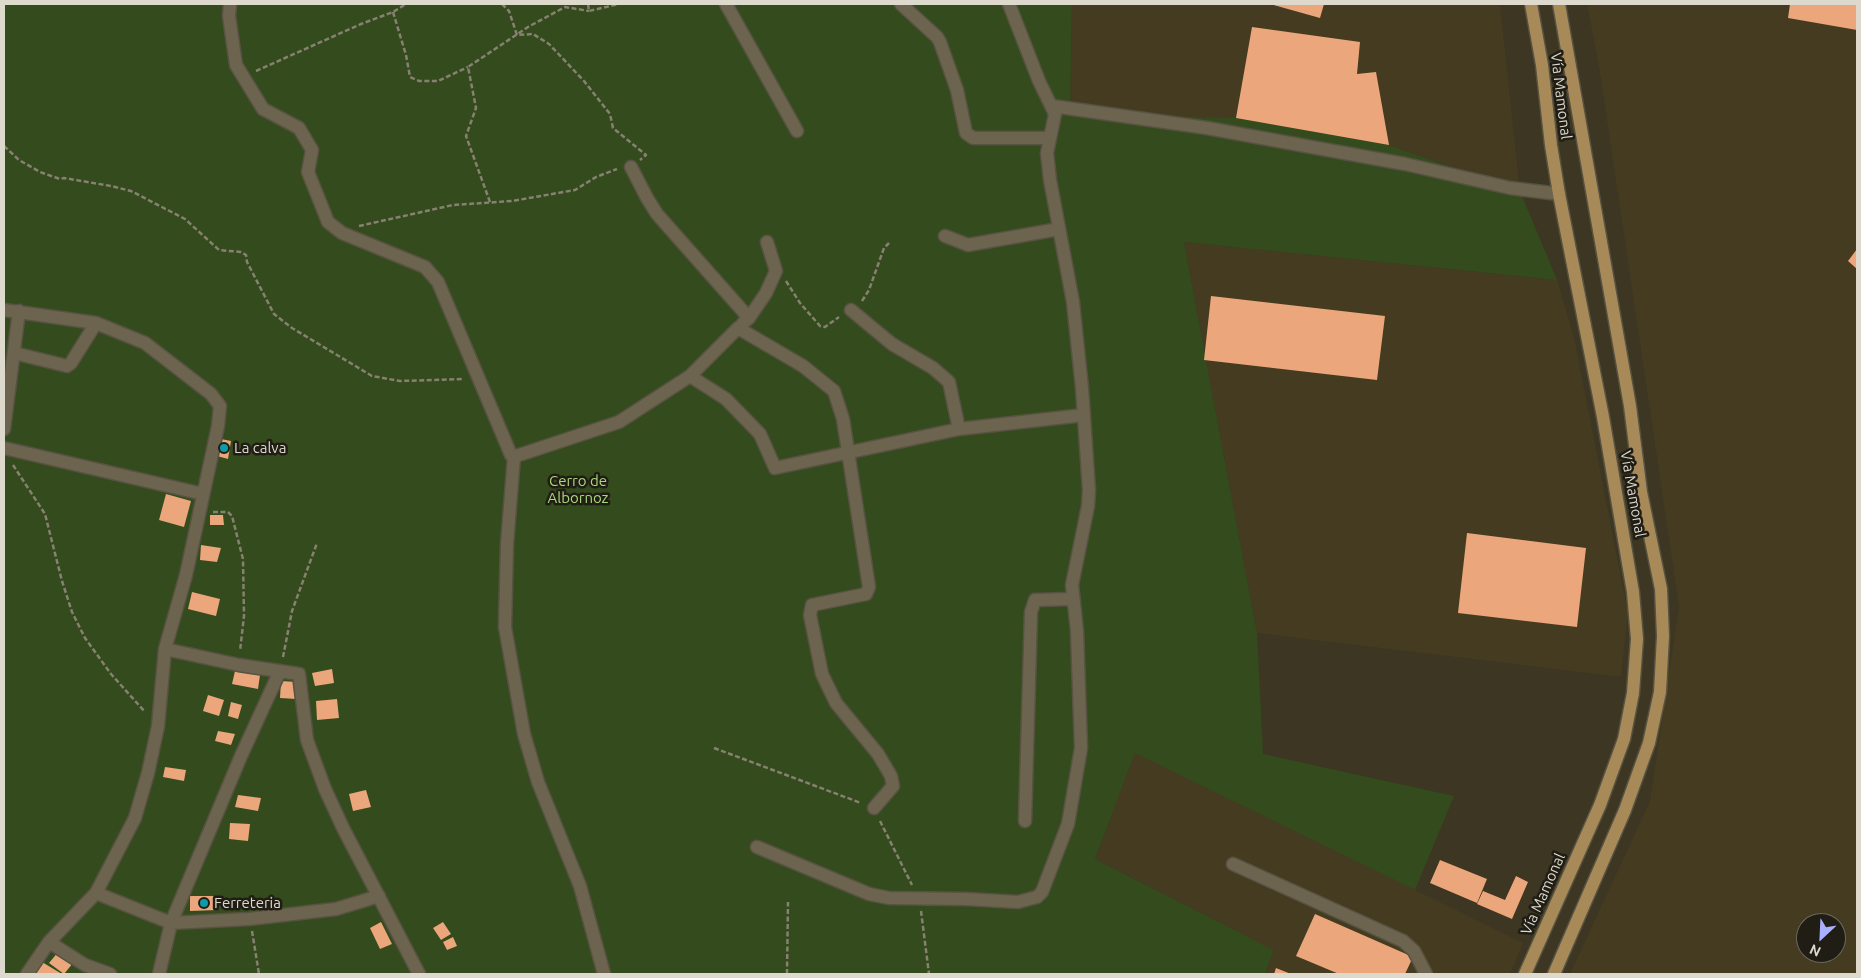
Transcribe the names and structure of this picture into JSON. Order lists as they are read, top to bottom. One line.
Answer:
{"streets":{"main road":["Vía Mamonal"]},"parks":["Cerro de Albornoz"],"places":["La calva","Ferreteria"],"north":"bottom left"}
